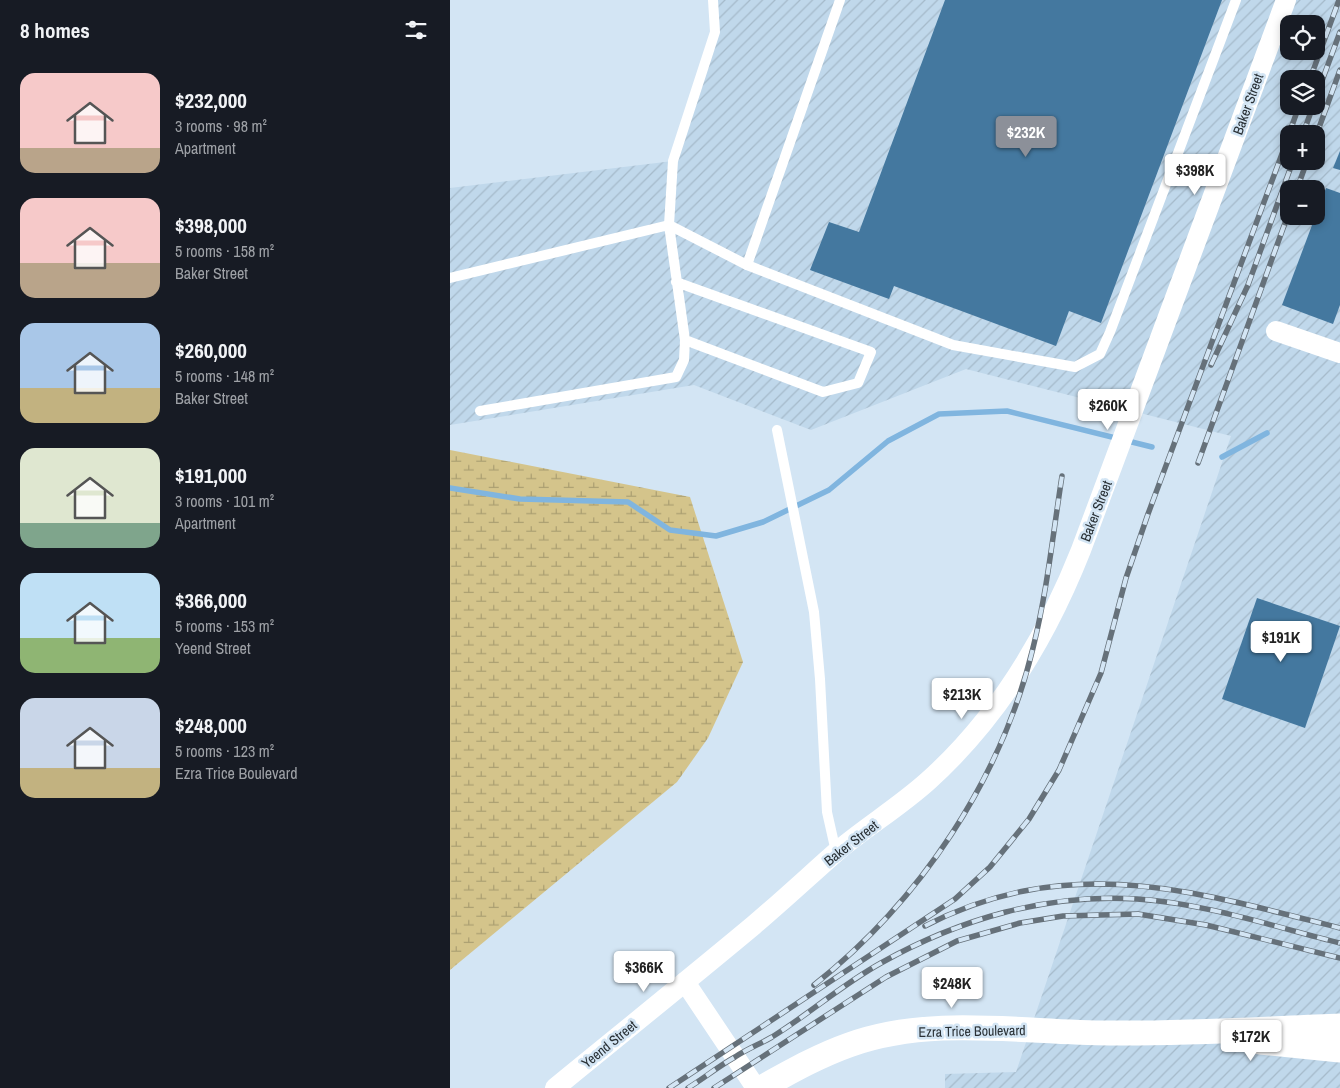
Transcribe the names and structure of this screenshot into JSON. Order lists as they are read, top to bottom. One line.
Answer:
{"streets":{"street":["Baker Street","Ezra Trice Boulevard","Yeend Street"]},"crossings":[["Baker Street","Yeend Street"]],"page":{"heading":"8 homes","map_buttons":["+","−"],"list":[{"name":"$232,000","note":"3 rooms · 98 m² · Apartment"},{"name":"$398,000","note":"5 rooms · 158 m² · Baker Street"},{"name":"$260,000","note":"5 rooms · 148 m² · Baker Street"},{"name":"$191,000","note":"3 rooms · 101 m² · Apartment"},{"name":"$366,000","note":"5 rooms · 153 m² · Yeend Street"},{"name":"$248,000","note":"5 rooms · 123 m² · Ezra Trice Boulevard"}],"price":["$232K","$398K","$260K","$191K","$213K","$366K","$248K","$172K"]}}
